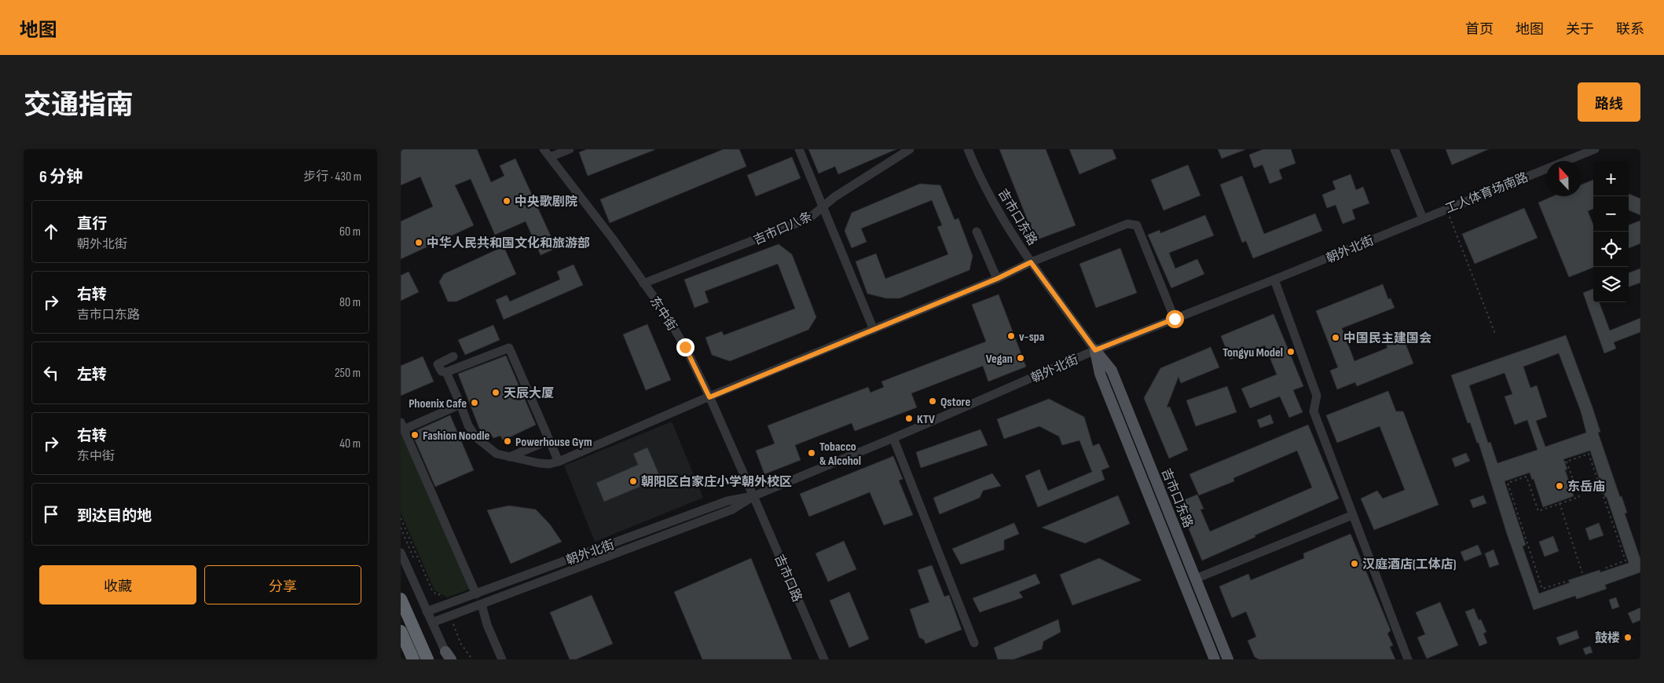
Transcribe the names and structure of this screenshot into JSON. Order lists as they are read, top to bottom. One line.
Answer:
{"streets":{"main road":["吉市口东路"],"street":["工人体育场南路","吉市口八条","朝外北街","东中街","吉市口路"]},"crossings":[["工人体育场南路","朝外北街"],["吉市口东路","朝外北街"],["吉市口八条","东中街"],["朝外北街","东中街"],["朝外北街","吉市口路"],["东中街","吉市口路"]],"places":["中央歌剧院","中华人民共和国文化和旅游部","v-spa","中国民主建国会","Tongyu Model","Vegan","天辰大厦","Qstore","Phoenix Cafe","KTV","Fashion Noodle","Powerhouse Gym","Tobacco & Alcohol","朝阳区白家庄小学朝外校区","东岳庙","汉庭酒店(工体店)","鼓楼"],"north":"top","page":{"header":"地图","nav":["首页","地图","关于","联系"],"title":"交通指南","buttons":["路线",["收藏","分享"]],"heading":["6 分钟","步行 · 430 m"],"map_buttons":["+","−"],"list":[["直行","朝外北街","60 m"],["右转","吉市口东路","80 m"],["左转","250 m"],["右转","东中街","40 m"],"到达目的地"]}}
